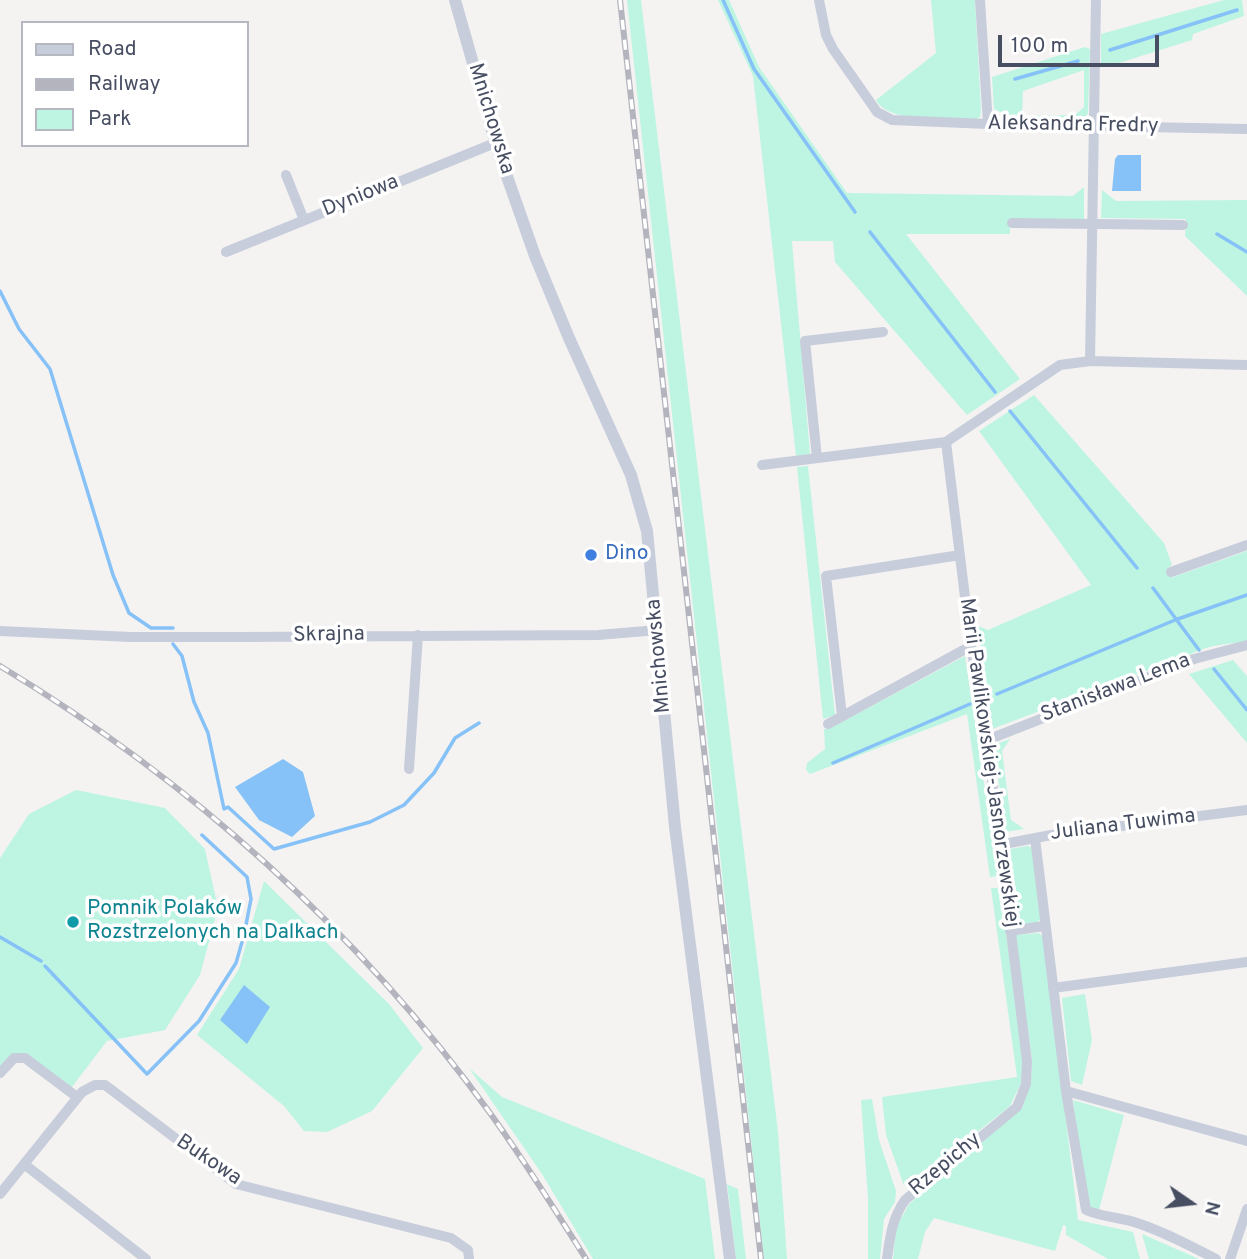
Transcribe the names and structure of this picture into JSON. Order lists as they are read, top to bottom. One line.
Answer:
{"streets":{"street":["Mnichowska","Aleksandra Fredry","Dyniowa","Skrajna","Stanisława Lema","Marii Pawlikowskiej-Jasnorzewskiej","Juliana Tuwima","Bukowa","Rzepichy"]},"crossings":[["Mnichowska","Dyniowa"],["Mnichowska","Skrajna"],["Stanisława Lema","Marii Pawlikowskiej-Jasnorzewskiej"],["Marii Pawlikowskiej-Jasnorzewskiej","Juliana Tuwima"],["Marii Pawlikowskiej-Jasnorzewskiej","Rzepichy"]],"places":["Dino","Pomnik Polaków Rozstrzelonych na Dalkach"],"legend":["Road","Railway","Park"],"scale_bar":"100 m","north":"right"}
